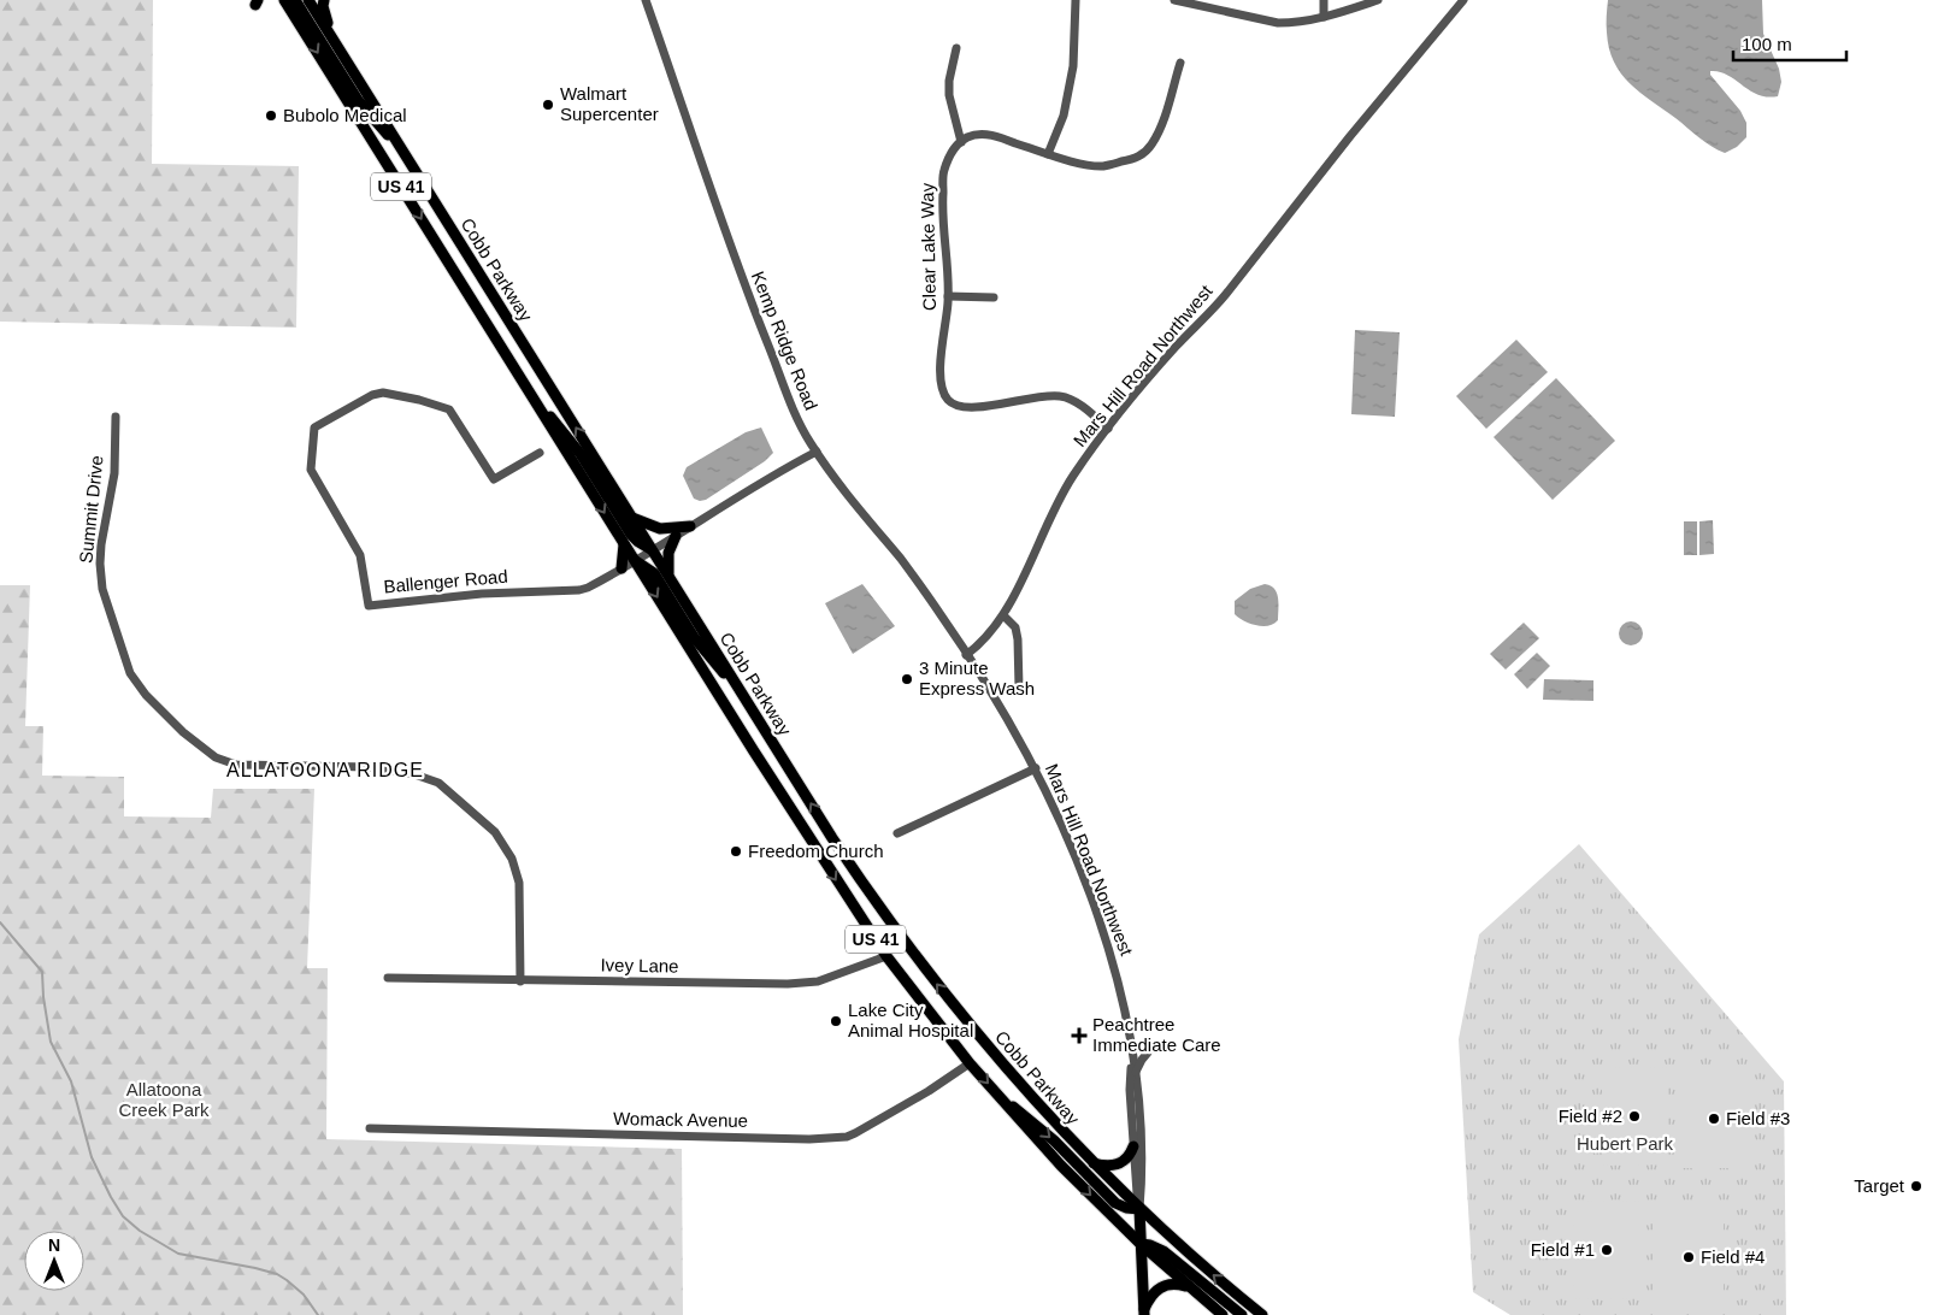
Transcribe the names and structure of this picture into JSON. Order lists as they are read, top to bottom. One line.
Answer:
{"streets":{"main road":["US 41","Cobb Parkway"],"street":["Clear Lake Way","Kemp Ridge Road","Mars Hill Road Northwest","Summit Drive","Ballenger Road","Ivey Lane","Womack Avenue"]},"crossings":[["Clear Lake Way","Mars Hill Road Northwest"],["Cobb Parkway","Mars Hill Road Northwest"],["Cobb Parkway","Ballenger Road"],["Cobb Parkway","Ivey Lane"],["Cobb Parkway","Womack Avenue"],["Kemp Ridge Road","Mars Hill Road Northwest"],["Kemp Ridge Road","Ballenger Road"],["Summit Drive","Ivey Lane"]],"districts":["ALLATOONA RIDGE"],"parks":["Allatoona Creek Park","Hubert Park"],"places":{"other":["Walmart Supercenter","Bubolo Medical","3 Minute Express Wash","Freedom Church","Lake City Animal Hospital","Field #2","Field #3","Target","Field #1","Field #4"],"health":["Peachtree Immediate Care"]},"scale_bar":"100 m","north":"top"}
